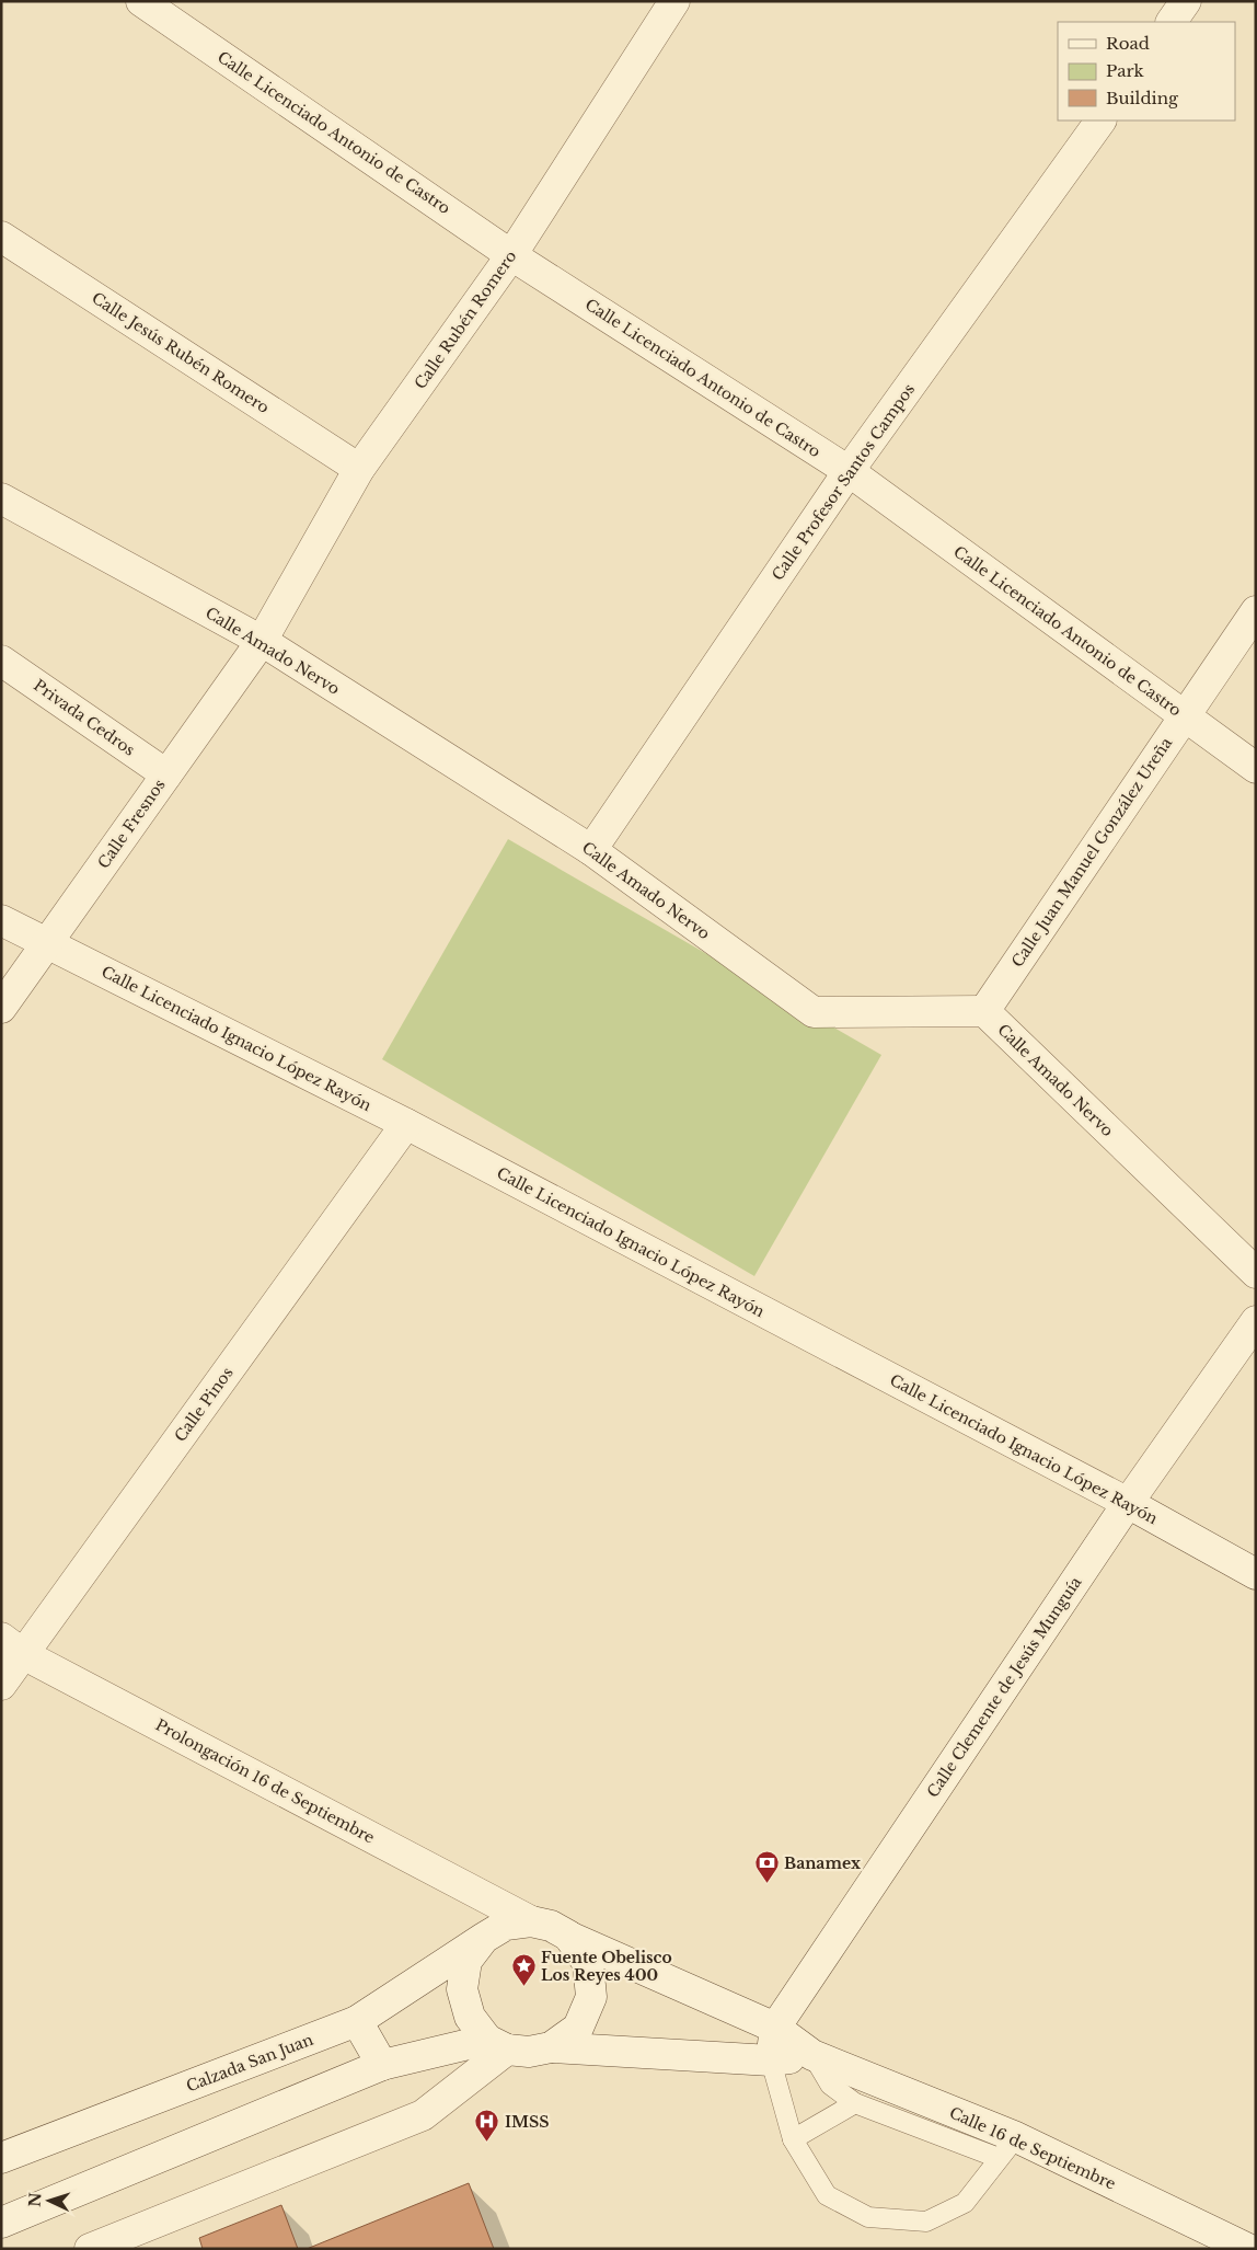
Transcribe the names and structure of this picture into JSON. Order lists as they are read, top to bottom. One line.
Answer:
{"streets":{"street":["Calle Licenciado Antonio de Castro","Calle Rubén Romero","Calle Jesús Rubén Romero","Calle Profesor Santos Campos","Calle Amado Nervo","Privada Cedros","Calle Fresnos","Calle Juan Manuel González Ureña","Calle Licenciado Ignacio López Rayón","Calle Pinos","Calle Clemente de Jesús Munguía","Prolongación 16 de Septiembre","Calzada San Juan","Calle 16 de Septiembre"]},"crossings":[["Calle Licenciado Antonio de Castro","Calle Rubén Romero"],["Calle Licenciado Antonio de Castro","Calle Profesor Santos Campos"],["Calle Licenciado Antonio de Castro","Calle Juan Manuel González Ureña"],["Calle Rubén Romero","Calle Jesús Rubén Romero"],["Calle Rubén Romero","Calle Amado Nervo"],["Calle Rubén Romero","Calle Fresnos"],["Calle Profesor Santos Campos","Calle Amado Nervo"],["Calle Amado Nervo","Calle Fresnos"],["Calle Amado Nervo","Calle Juan Manuel González Ureña"],["Privada Cedros","Calle Fresnos"],["Calle Fresnos","Calle Licenciado Ignacio López Rayón"],["Calle Licenciado Ignacio López Rayón","Calle Pinos"],["Calle Licenciado Ignacio López Rayón","Calle Clemente de Jesús Munguía"],["Calle Pinos","Prolongación 16 de Septiembre"],["Calle Clemente de Jesús Munguía","Calle 16 de Septiembre"],["Prolongación 16 de Septiembre","Calzada San Juan"],["Prolongación 16 de Septiembre","Calle 16 de Septiembre"],["Calzada San Juan","Calle 16 de Septiembre"]],"places":{"bank":["Banamex"],"place":["Fuente Obelisco Los Reyes 400"],"hospital":["IMSS"]},"legend":["Road","Park","Building"],"north":"left"}
